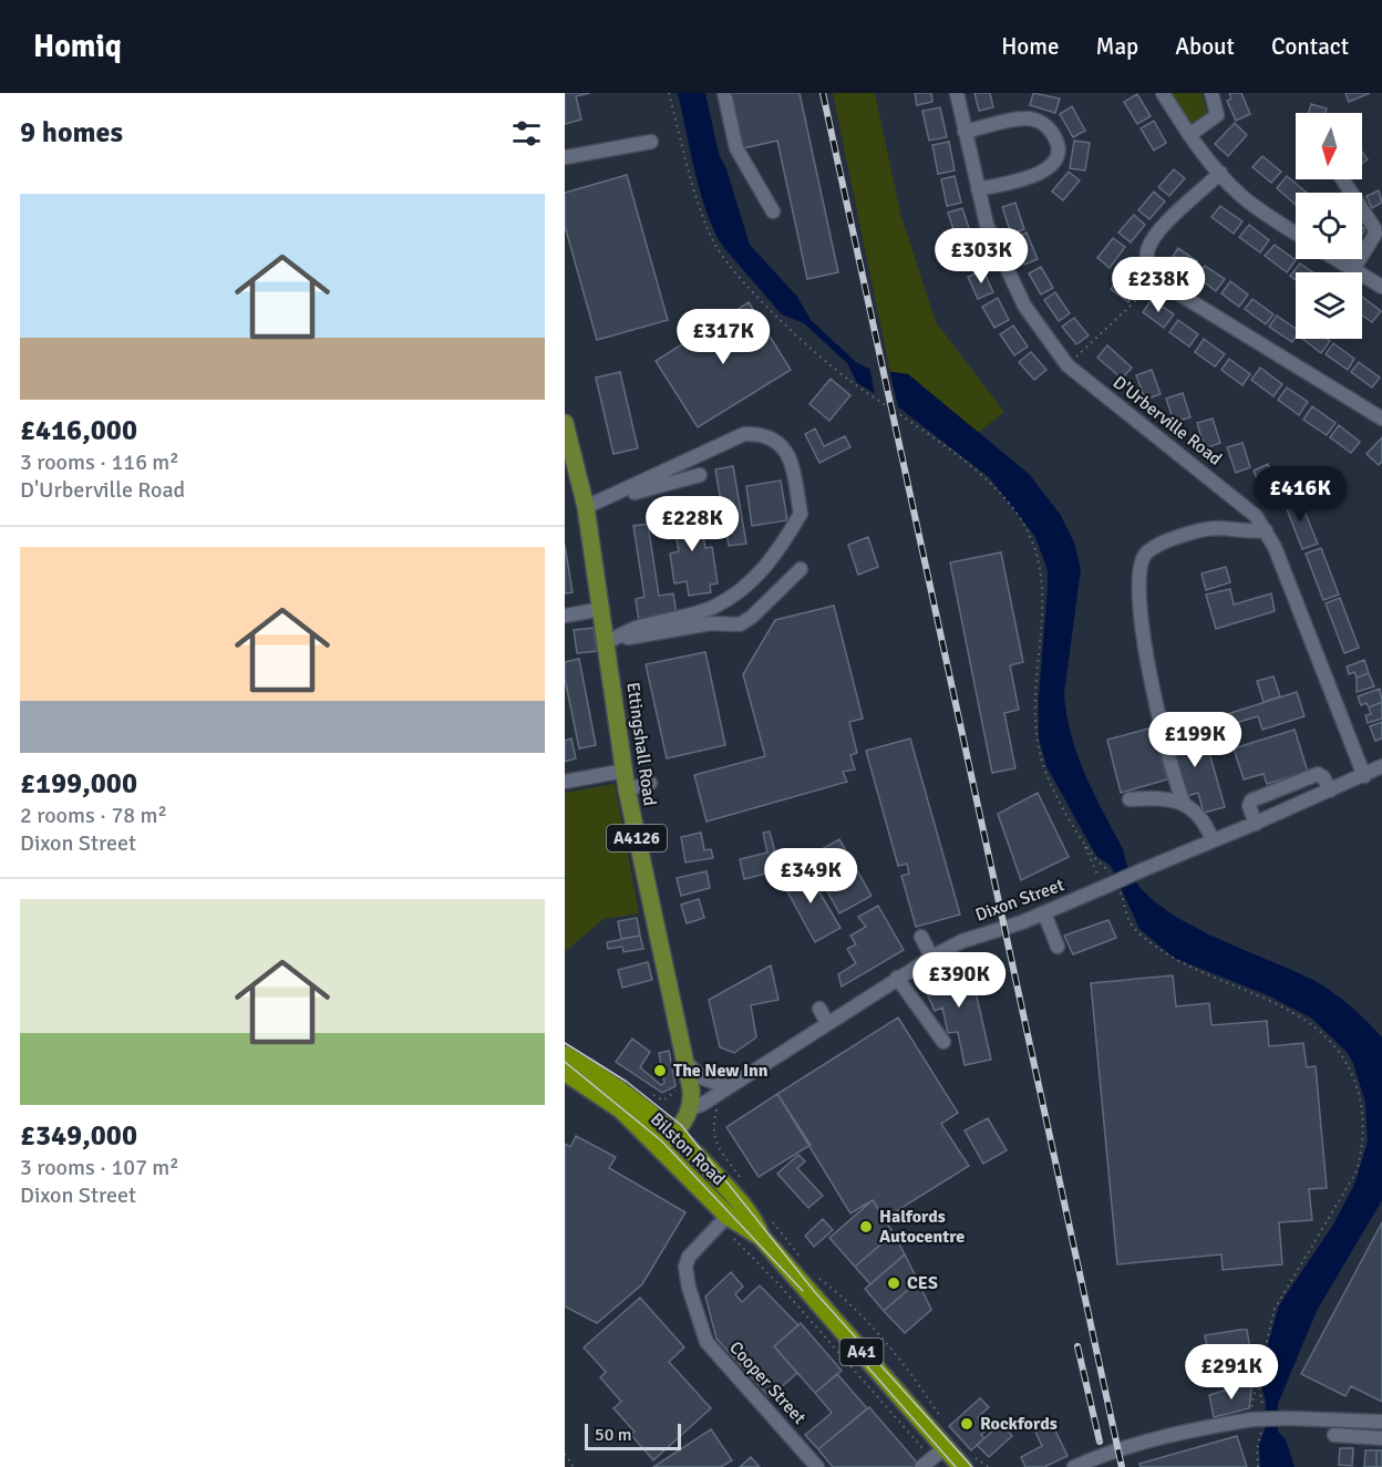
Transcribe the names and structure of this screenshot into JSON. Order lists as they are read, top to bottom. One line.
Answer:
{"streets":{"highway":["Bilston Road","A41"],"main road":["Ettingshall Road","A4126"],"street":["D'Urberville Road","Dixon Street","Cooper Street"]},"crossings":[["D'Urberville Road","Dixon Street"],["Ettingshall Road","Dixon Street"],["Bilston Road","Cooper Street"]],"places":["The New Inn","Halfords Autocentre","CES","Rockfords"],"scale_bar":"50 m","north":"bottom","page":{"header":"Homiq","nav":["Home","Map","About","Contact"],"heading":"9 homes","list":[{"name":"£416,000","note":"3 rooms · 116 m² · D'Urberville Road"},{"name":"£199,000","note":"2 rooms · 78 m² · Dixon Street"},{"name":"£349,000","note":"3 rooms · 107 m² · Dixon Street"}],"price":["£303K","£238K","£317K","£416K","£228K","£199K","£349K","£390K","£291K"],"scale":"50 m"}}
